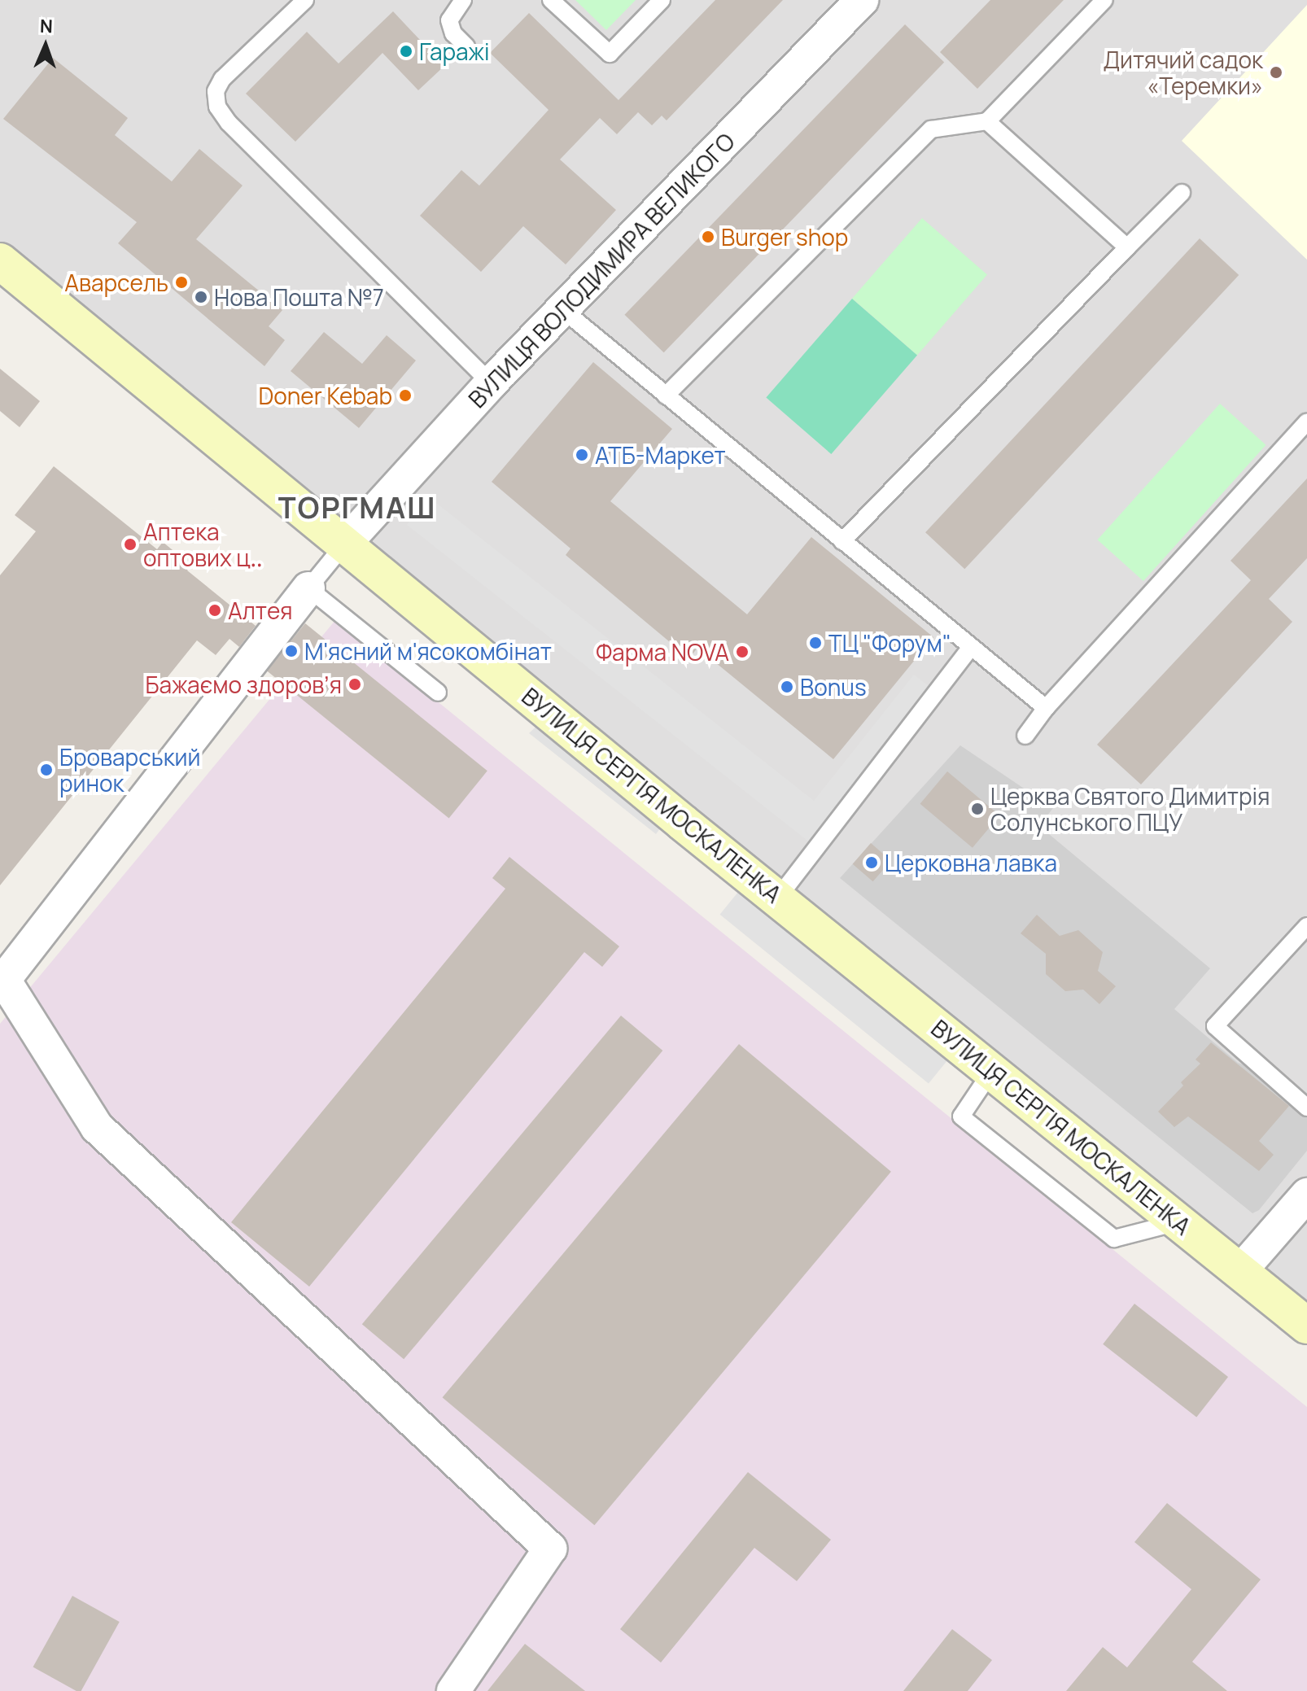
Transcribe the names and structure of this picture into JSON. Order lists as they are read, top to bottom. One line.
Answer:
{"streets":{"main road":["ВУЛИЦЯ СЕРГІЯ МОСКАЛЕНКА"],"street":["ВУЛИЦЯ ВОЛОДИМИРА ВЕЛИКОГО"]},"crossings":[["ВУЛИЦЯ ВОЛОДИМИРА ВЕЛИКОГО","ВУЛИЦЯ СЕРГІЯ МОСКАЛЕНКА"]],"districts":["ТОРГМАШ"],"places":["Гаражі","Дитячий садок «Теремки»","Burger shop","Аварсель","Нова Пошта №7","Doner Kebab","АТБ-Маркет","Аптека оптових ц‥","Алтея","ТЦ \"Форум\"","М'ясний м'ясокомбінат","Фарма NOVA","Бажаємо здоровʼя","Bonus","Броварський ринок","Церква Святого Димитрія Солунського ПЦУ","Церковна лавка"],"north":"top"}
